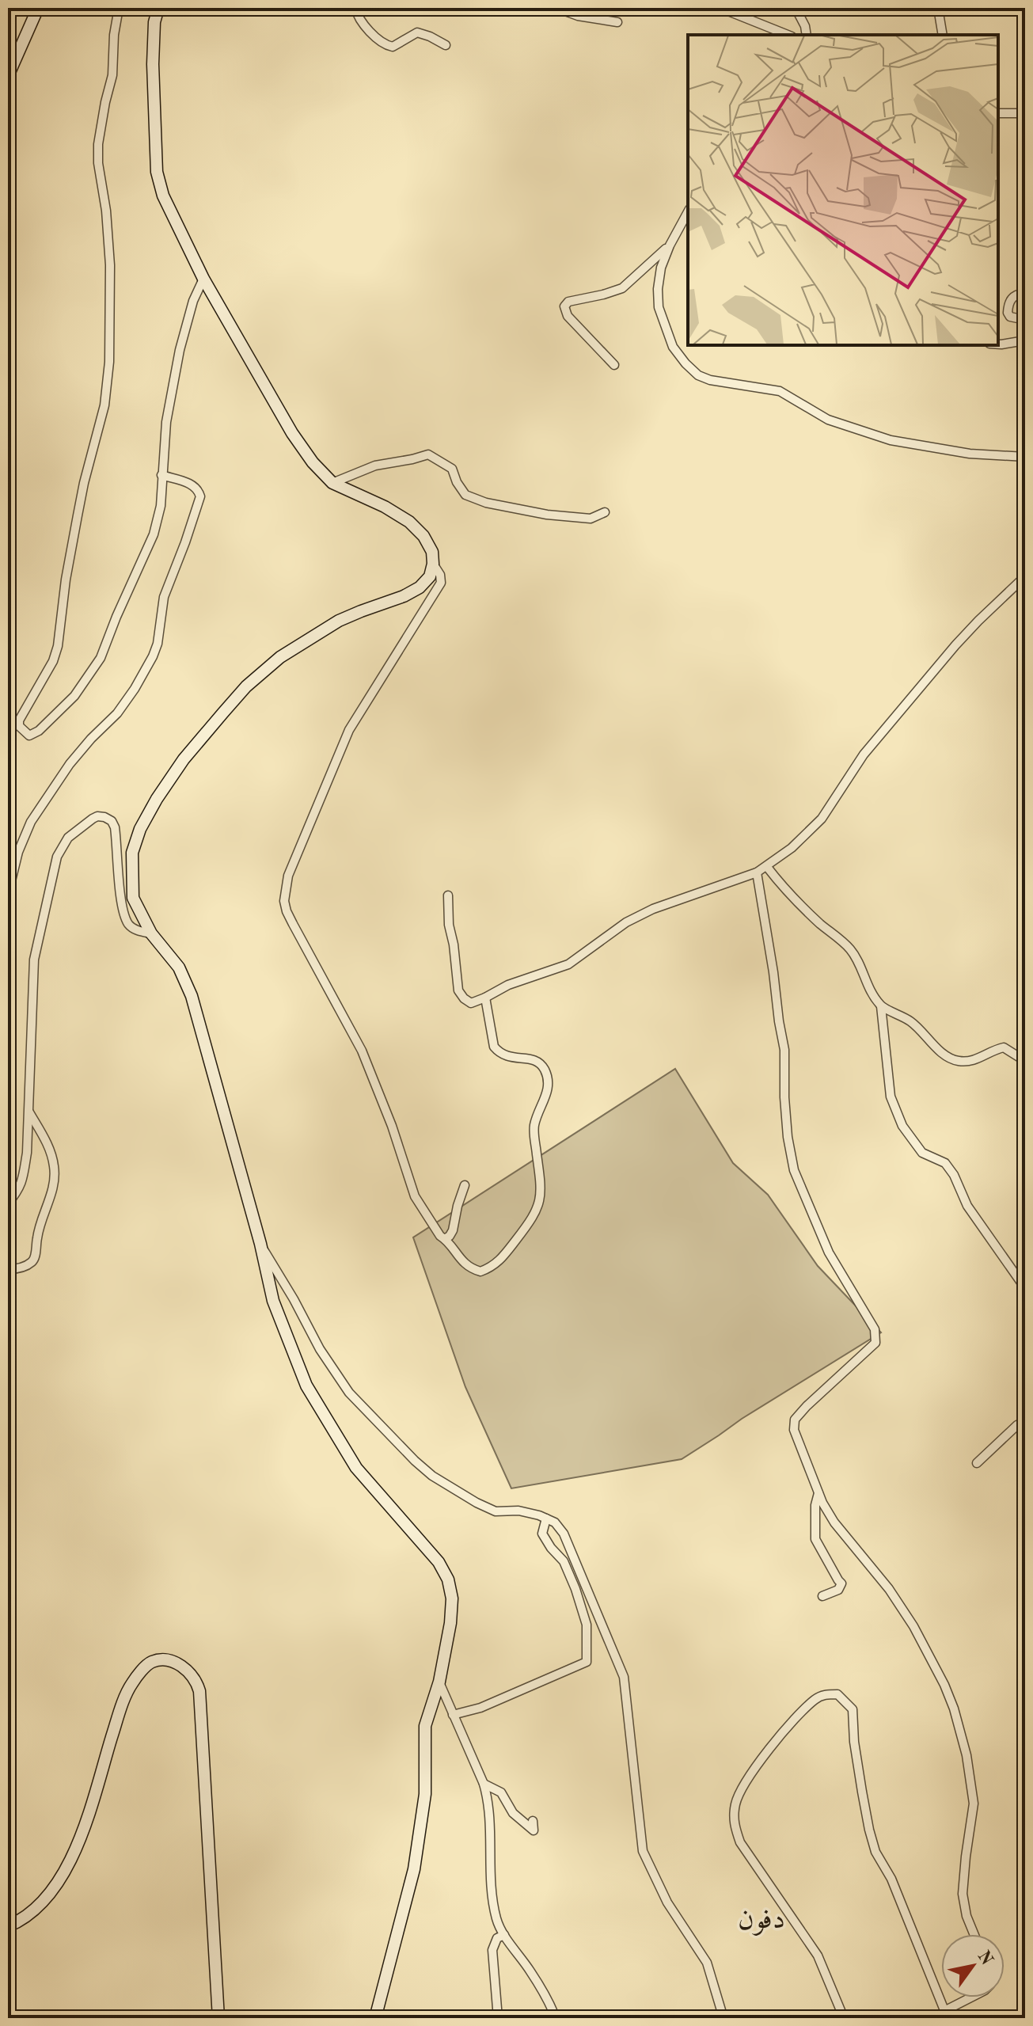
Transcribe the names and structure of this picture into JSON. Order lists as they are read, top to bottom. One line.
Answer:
{"districts":["دفون"],"north":"top right"}
